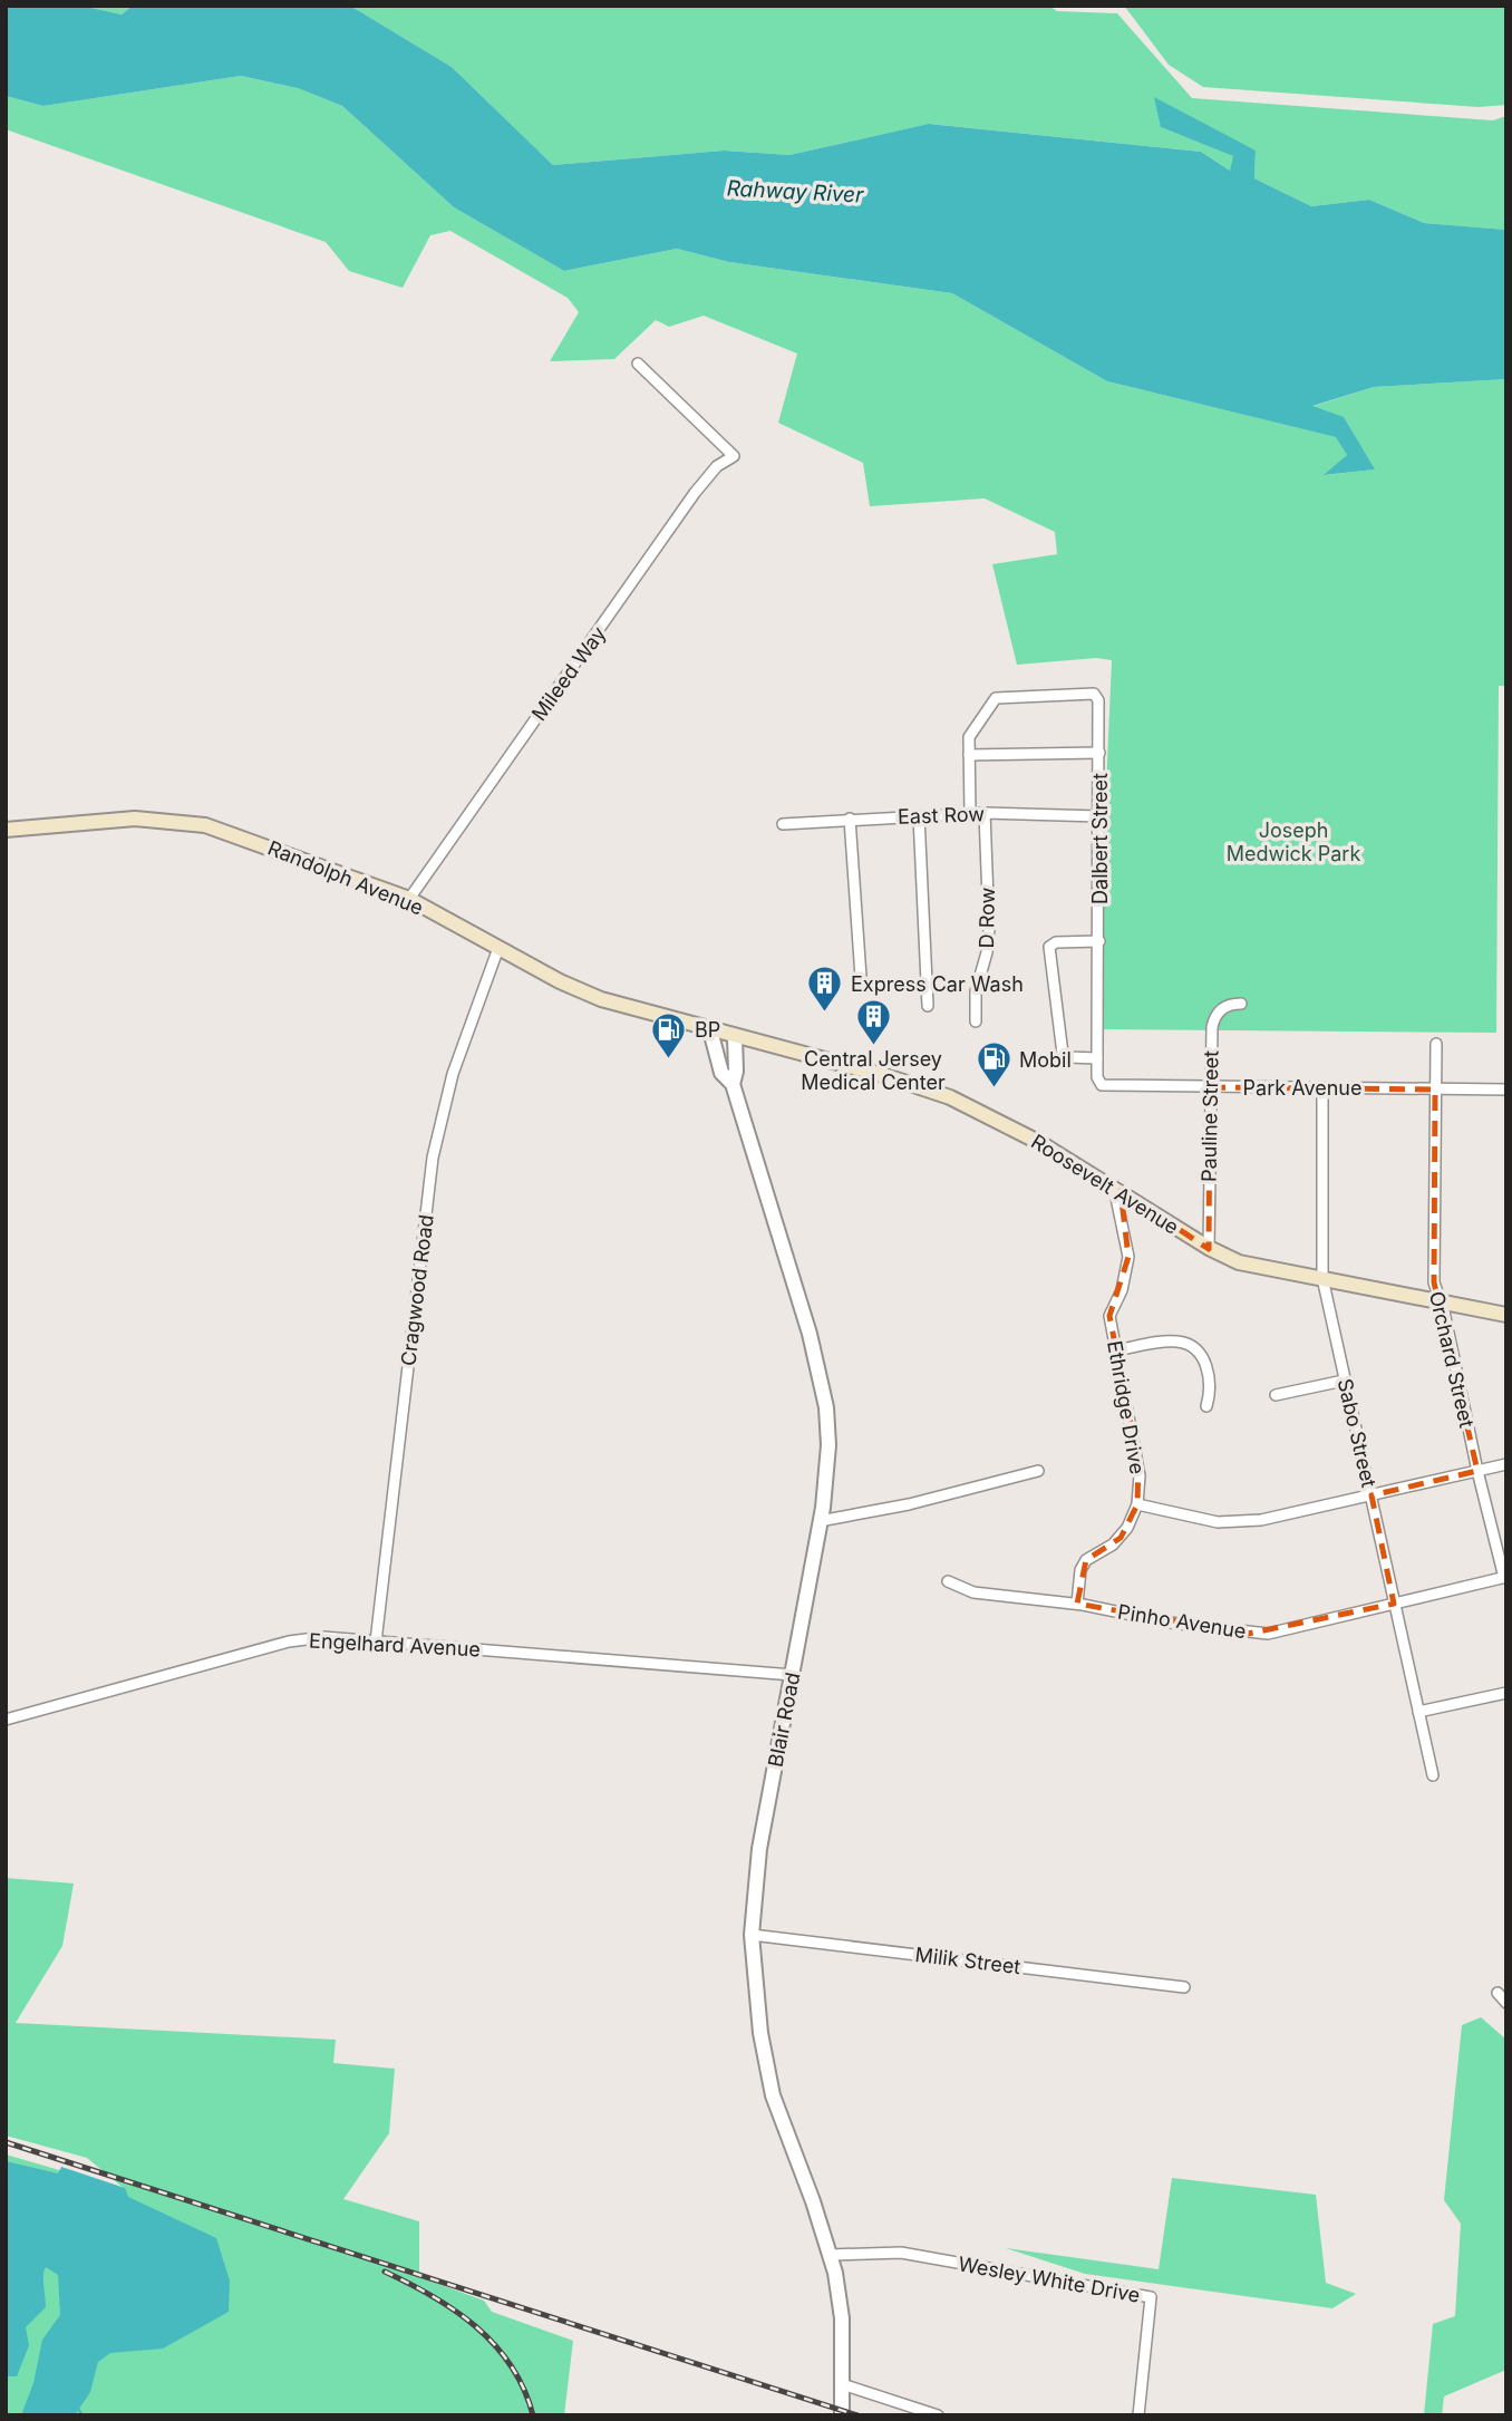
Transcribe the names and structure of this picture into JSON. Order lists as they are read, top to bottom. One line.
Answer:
{"streets":{"main road":["Randolph Avenue","Roosevelt Avenue"],"street":["Mileed Way","East Row","Dalbert Street","D Row","Park Avenue","Pauline Street","Cragwood Road","Orchard Street","Ethridge Drive","Sabo Street","Pinho Avenue","Engelhard Avenue","Blair Road","Milik Street","Wesley White Drive"]},"crossings":[["Mileed Way","Randolph Avenue"],["East Row","Dalbert Street"],["East Row","D Row"],["Dalbert Street","Park Avenue"],["Randolph Avenue","Roosevelt Avenue"],["Randolph Avenue","Cragwood Road"],["Randolph Avenue","Blair Road"],["Park Avenue","Pauline Street"],["Park Avenue","Orchard Street"],["Park Avenue","Sabo Street"],["Pauline Street","Roosevelt Avenue"],["Roosevelt Avenue","Orchard Street"],["Roosevelt Avenue","Ethridge Drive"],["Roosevelt Avenue","Sabo Street"],["Roosevelt Avenue","Blair Road"],["Cragwood Road","Engelhard Avenue"],["Orchard Street","Pinho Avenue"],["Ethridge Drive","Pinho Avenue"],["Sabo Street","Pinho Avenue"],["Engelhard Avenue","Blair Road"],["Blair Road","Milik Street"],["Blair Road","Wesley White Drive"]],"water":["Rahway River"],"parks":["Joseph Medwick Park"],"places":{"building":["Express Car Wash","Central Jersey Medical Center"],"fuel station":["BP","Mobil"]}}
